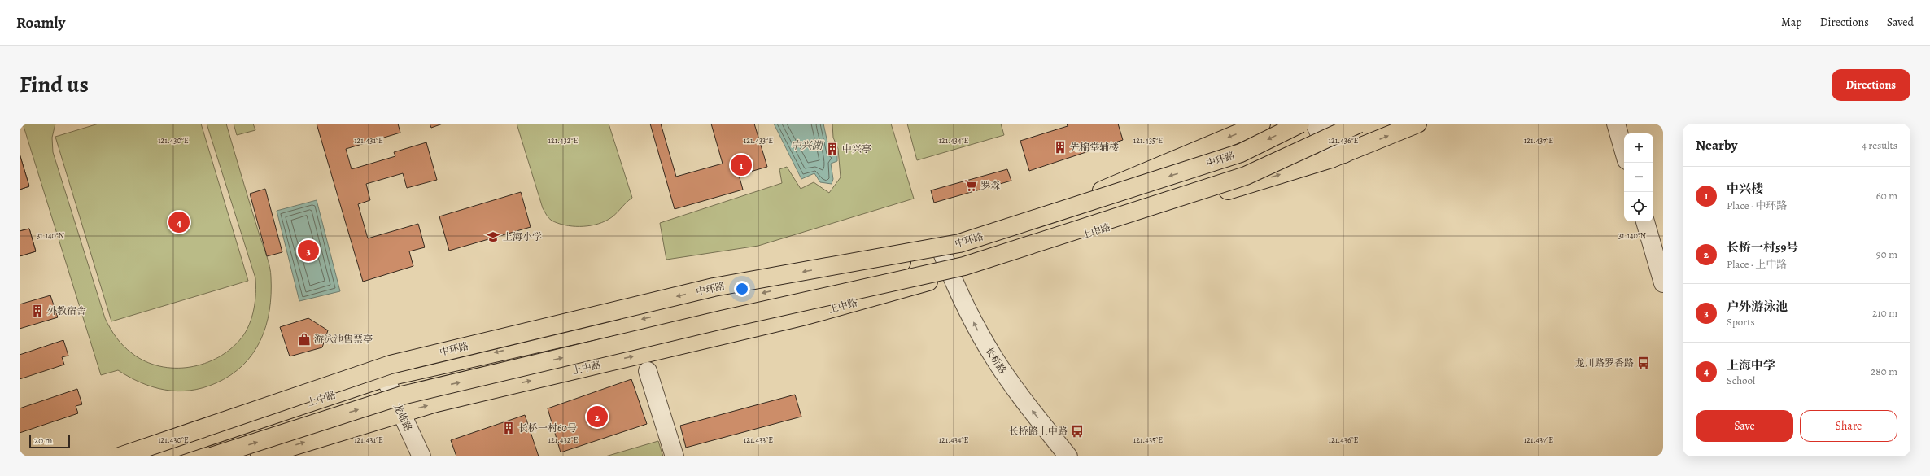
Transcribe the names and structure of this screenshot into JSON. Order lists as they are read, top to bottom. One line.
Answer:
{"streets":{"main road":["中环路","上中路"],"street":["长桥路","龙临路"]},"crossings":[["上中路","长桥路"],["上中路","龙临路"]],"one_way":["长桥路"],"water":["中兴湖"],"places":{"building":["先棉堂辅楼","中兴亭","外教宿舍","长桥一村60号"],"supermarket":["罗森"],"school or university":["上海小学"],"shop":["游泳池售票亭"],"bus stop":["龙川路罗香路","长桥路上中路"]},"scale_bar":"20 m","page":{"header":"Roamly","nav":["Map","Directions","Saved"],"title":"Find us","buttons":["Directions",["Save","Share"]],"heading":["Nearby","4 results"],"map_buttons":["+","−"],"pins":["1","4","3","2"],"list":[{"mark":"1","name":"中兴楼","note":"Place · 中环路","value":"60 m"},{"mark":"2","name":"长桥一村59号","note":"Place · 上中路","value":"90 m"},{"mark":"3","name":"户外游泳池","note":"Sports","value":"210 m"},{"mark":"4","name":"上海中学","note":"School","value":"280 m"}],"scale":"20 m"},"coordinates":["121.430°E","121.431°E","121.432°E","121.433°E","121.434°E","121.435°E","121.436°E","121.437°E","31.140°N"]}
